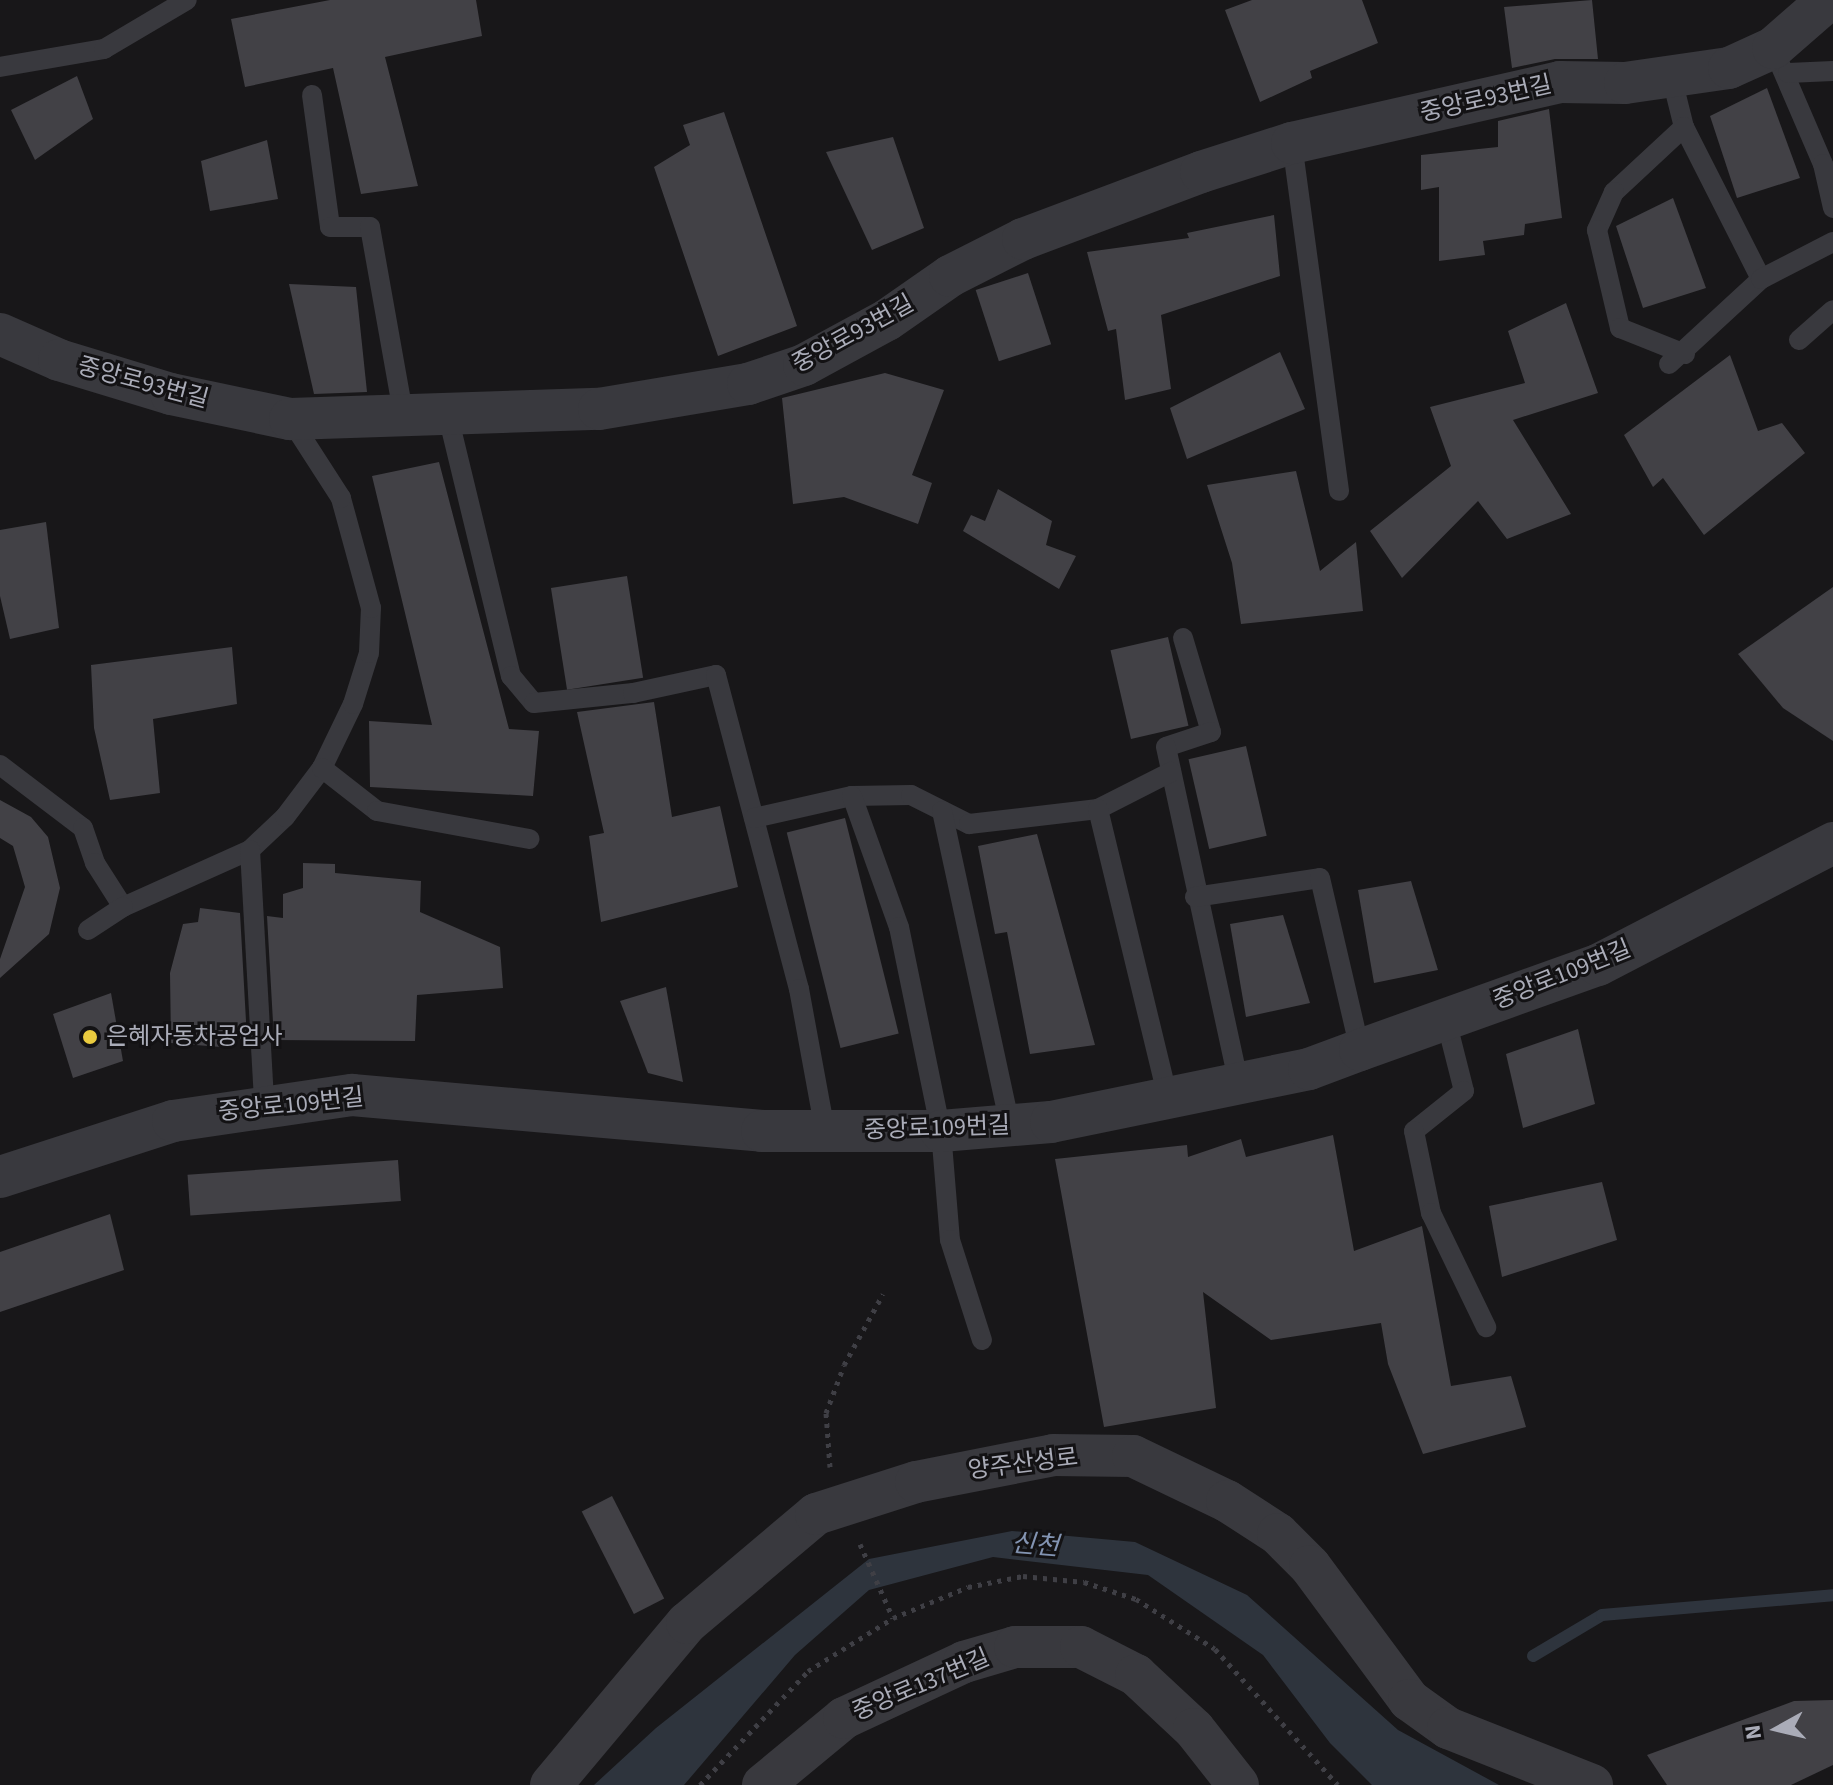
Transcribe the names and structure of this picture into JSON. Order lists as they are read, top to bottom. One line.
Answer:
{"streets":{"street":["중앙로93번길","중앙로109번길","양주산성로","중앙로137번길"]},"water":["신천"],"places":["은혜자동차공업사"],"north":"left"}
